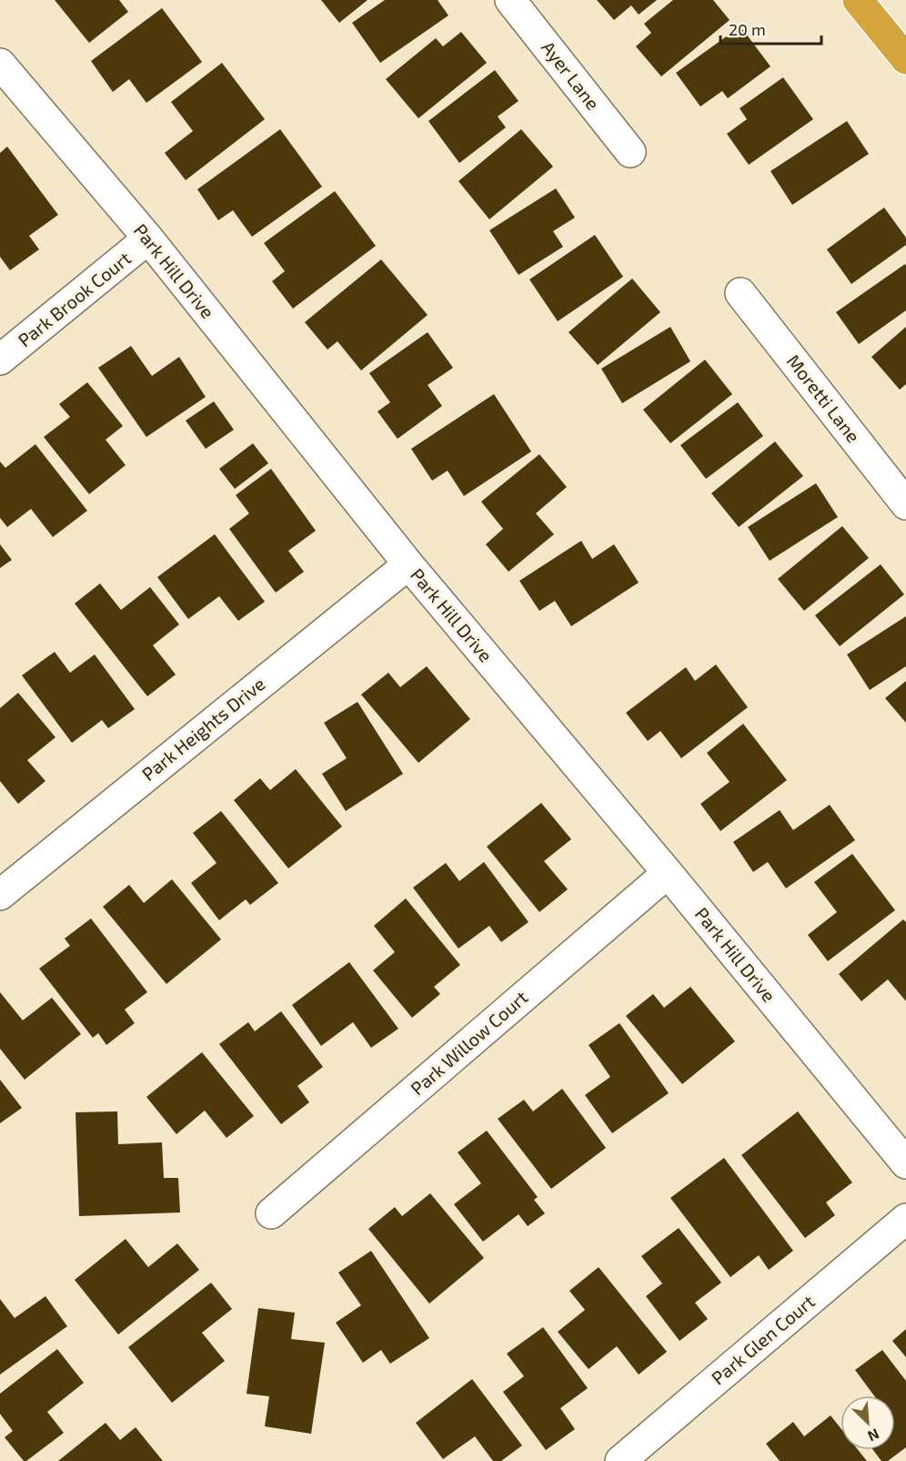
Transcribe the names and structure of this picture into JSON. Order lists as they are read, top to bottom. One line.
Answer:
{"streets":{"street":["Ayer Lane","Park Hill Drive","Park Brook Court","Moretti Lane","Park Heights Drive","Park Willow Court","Park Glen Court"]},"crossings":[["Park Hill Drive","Park Brook Court"],["Park Hill Drive","Park Heights Drive"],["Park Hill Drive","Park Willow Court"]],"scale_bar":"20 m","north":"bottom right"}
